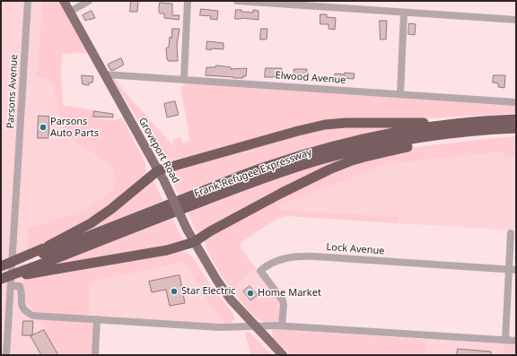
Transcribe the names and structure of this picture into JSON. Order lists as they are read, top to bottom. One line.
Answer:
{"streets":{"highway":["Frank-Refugee Expressway"],"main road":["Groveport Road"],"street":["Elwood Avenue","Parsons Avenue","Lock Avenue"]},"crossings":[["Elwood Avenue","Groveport Road"]],"places":["Parsons Auto Parts","Star Electric","Home Market"]}
